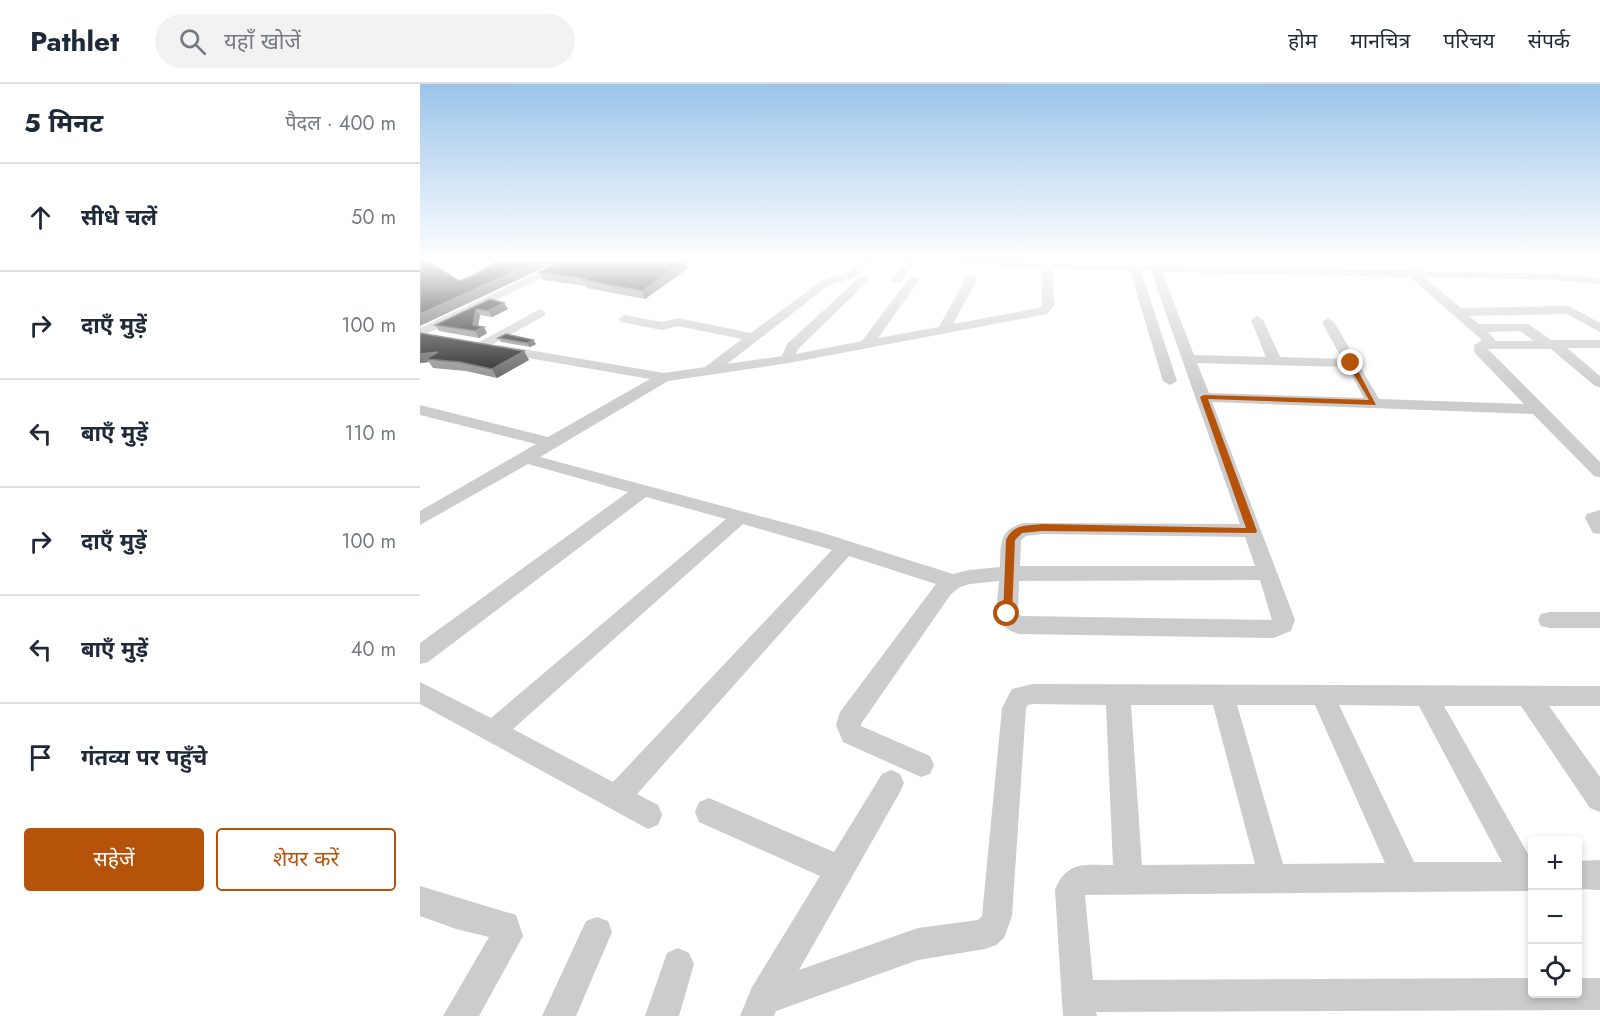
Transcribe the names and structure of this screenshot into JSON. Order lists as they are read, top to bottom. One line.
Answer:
{"page":{"header":"Pathlet","search":"यहाँ खोजें","nav":["होम","मानचित्र","परिचय","संपर्क"],"heading":["5 मिनट","पैदल · 400 m"],"list":[["सीधे चलें","50 m"],["दाएँ मुड़ें","100 m"],["बाएँ मुड़ें","110 m"],["दाएँ मुड़ें","100 m"],["बाएँ मुड़ें","40 m"],"गंतव्य पर पहुँचे"],"buttons":["सहेजें","शेयर करें"],"map_buttons":["+","−"]}}
